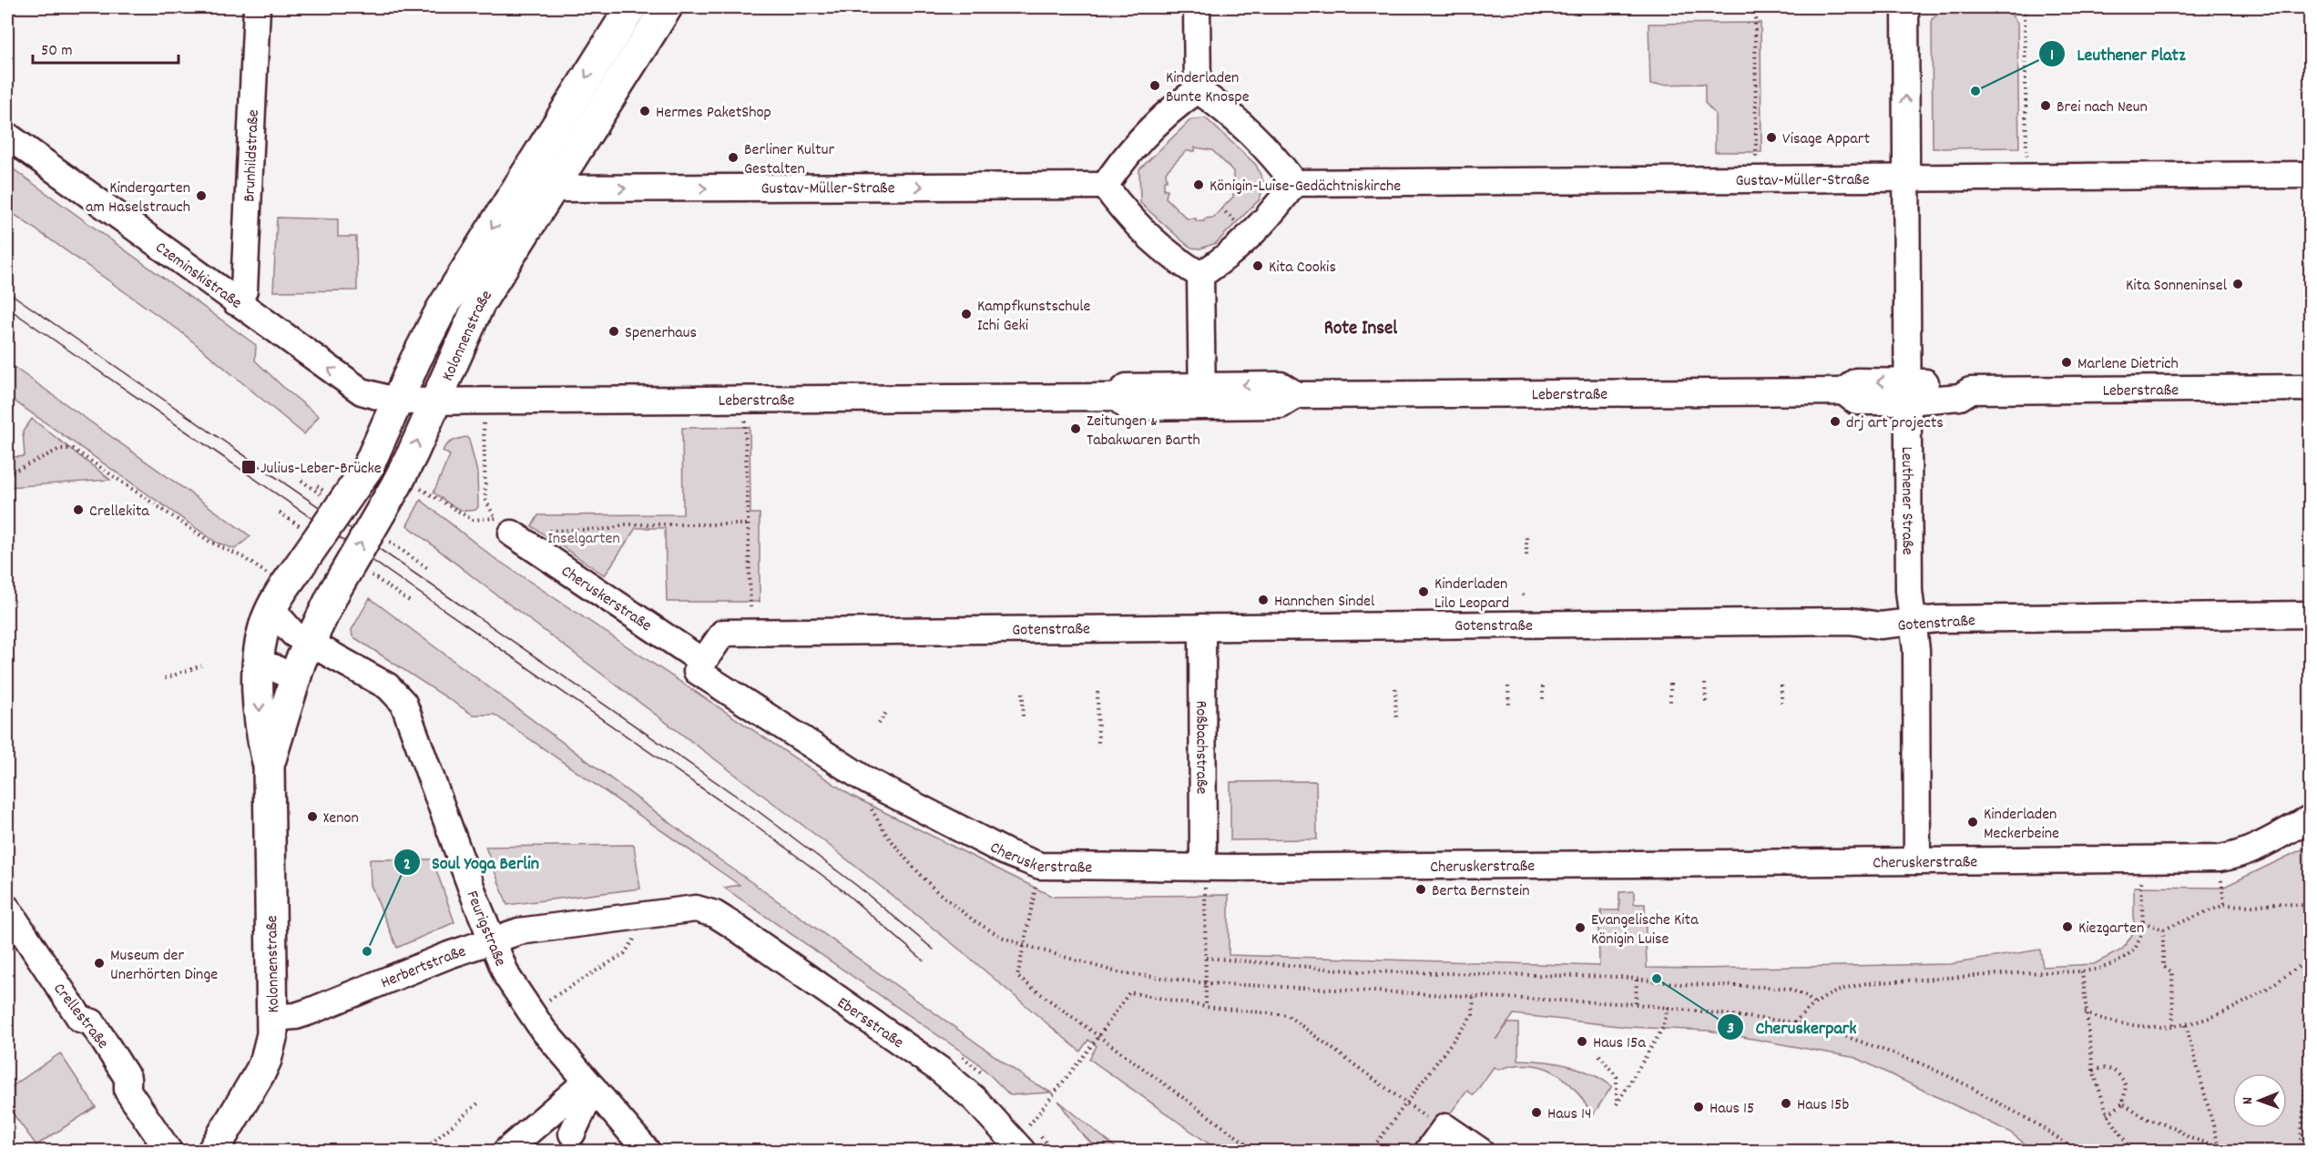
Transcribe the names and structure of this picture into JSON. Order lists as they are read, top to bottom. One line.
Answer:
{"streets":{"main road":["Kolonnenstraße"],"street":["Brunhildstraße","Gustav-Müller-Straße","Czeminskistraße","Leberstraße","Leuthener Straße","Cheruskerstraße","Gotenstraße","Roßbachstraße","Feurigstraße","Herbertstraße","Crellestraße","Ebersstraße"]},"crossings":[["Brunhildstraße","Czeminskistraße"],["Gustav-Müller-Straße","Kolonnenstraße"],["Gustav-Müller-Straße","Leuthener Straße"],["Czeminskistraße","Kolonnenstraße"],["Czeminskistraße","Leberstraße"],["Kolonnenstraße","Leberstraße"],["Kolonnenstraße","Feurigstraße"],["Kolonnenstraße","Herbertstraße"],["Leberstraße","Leuthener Straße"],["Leuthener Straße","Cheruskerstraße"],["Leuthener Straße","Gotenstraße"],["Cheruskerstraße","Gotenstraße"],["Cheruskerstraße","Roßbachstraße"],["Gotenstraße","Roßbachstraße"],["Feurigstraße","Herbertstraße"],["Herbertstraße","Ebersstraße"]],"one_way":["Gustav-Müller-Straße","Czeminskistraße"],"districts":["Rote Insel"],"parks":["Inselgarten"],"places":{"other":["Kinderladen Bunte Knospe","Leuthener Platz","Brei nach Neun","Hermes PaketShop","Visage Appart","Berliner Kultur Gestalten","Königin-Luise-Gedächtniskirche","Kindergarten am Haselstrauch","Kita Cookis","Kita Sonneninsel","Kampfkunstschule Ichi Geki","Spenerhaus","Marlene Dietrich","drj art projects","Zeitungen & Tabakwaren Barth","Crellekita","Kinderladen Lilo Leopard","Hannchen Sindel","Xenon","Kinderladen Meckerbeine","Berta Bernstein","Kiezgarten","Evangelische Kita Königin Luise","Soul Yoga Berlin","Museum der Unerhörten Dinge","Cheruskerpark","Haus 15a","Haus 15b","Haus 15","Haus 14"],"transit":["Julius-Leber-Brücke"]},"scale_bar":"50 m","north":"left"}
